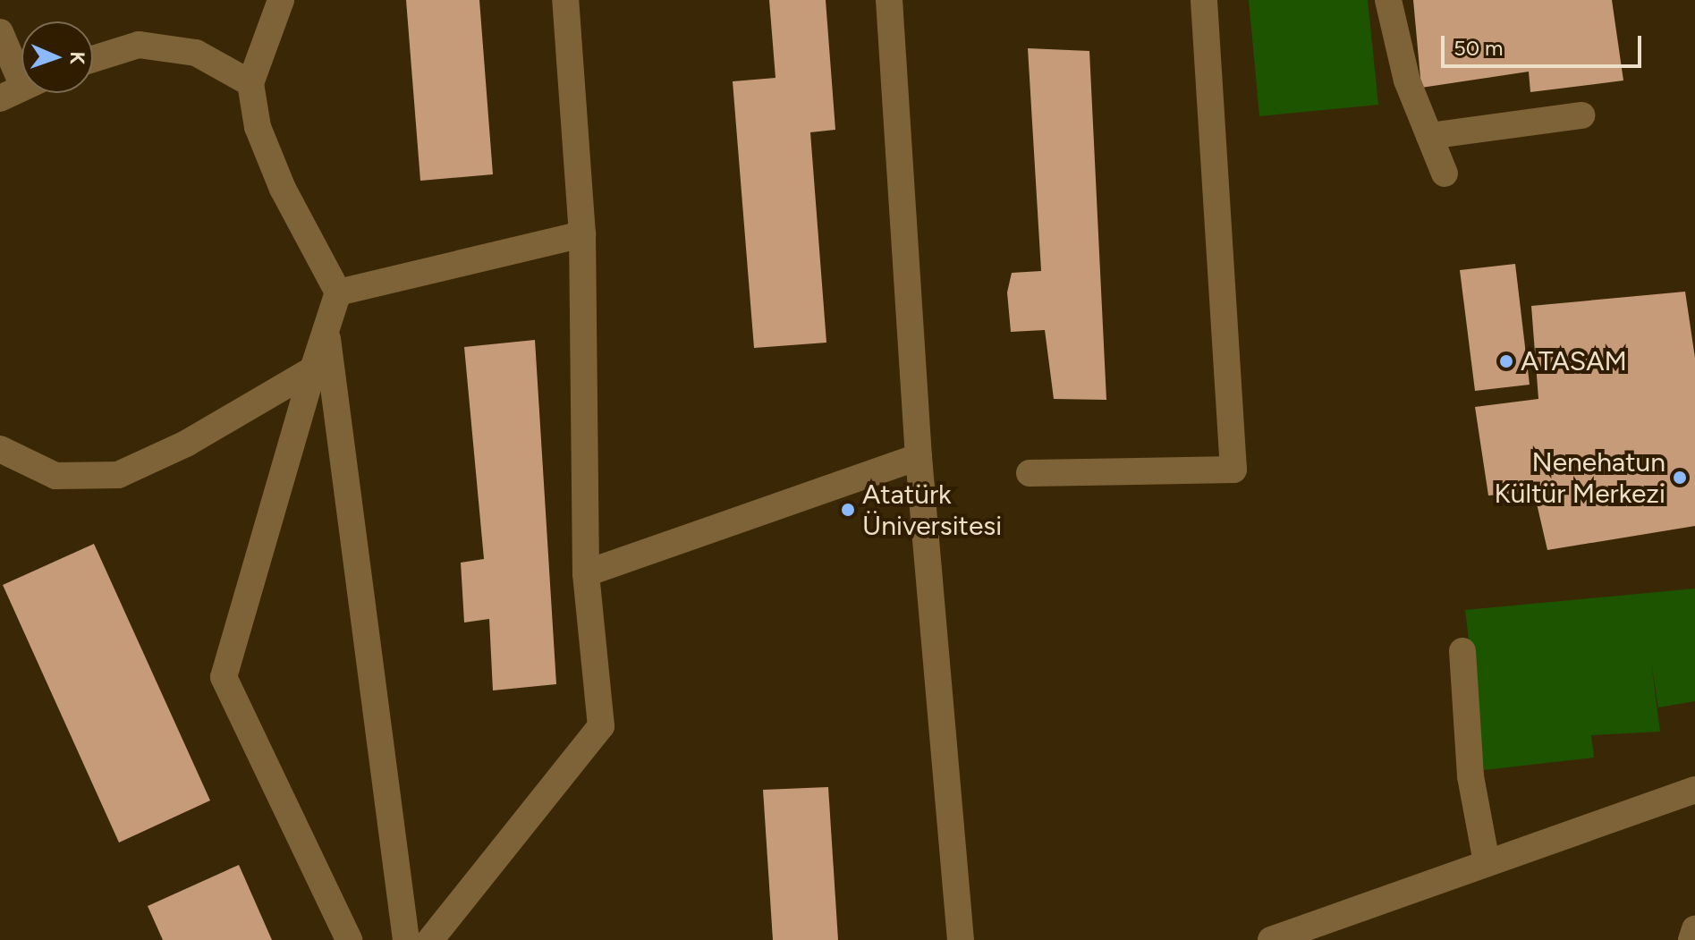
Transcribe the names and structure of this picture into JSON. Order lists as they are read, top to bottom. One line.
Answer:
{"places":["ATASAM","Nenehatun Kültür Merkezi","Atatürk Üniversitesi"],"scale_bar":"50 m","north":"right"}
